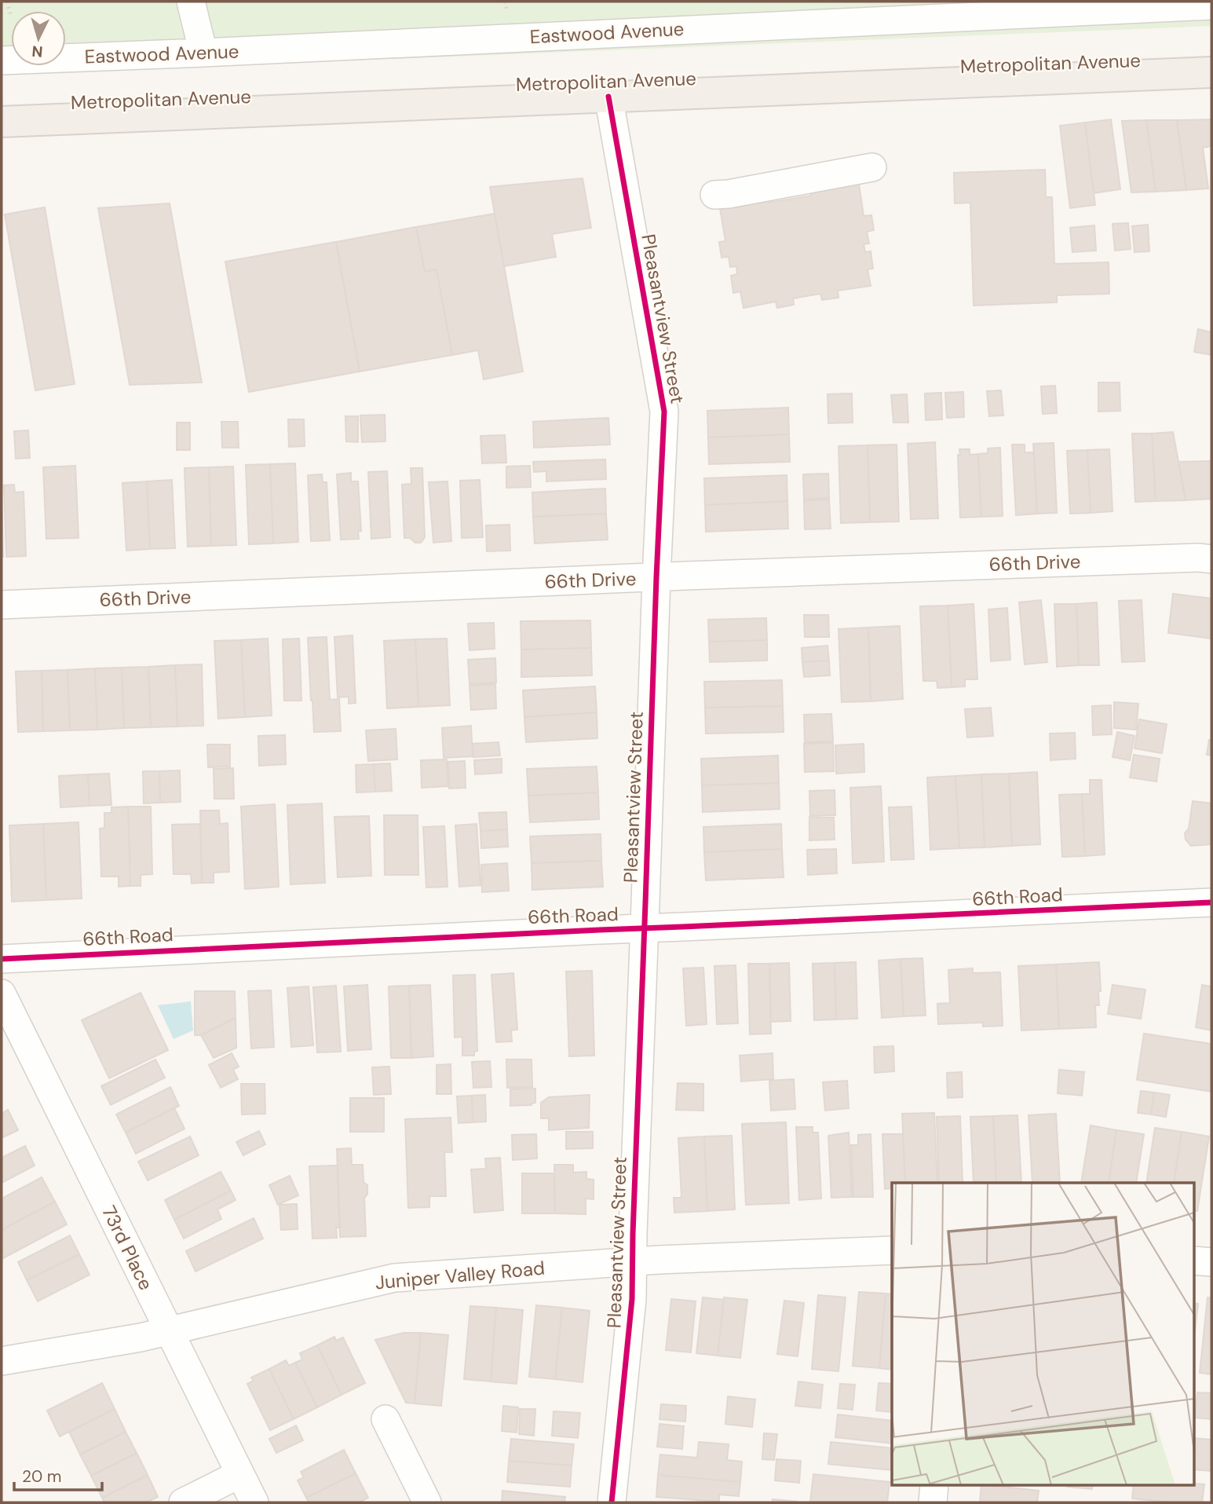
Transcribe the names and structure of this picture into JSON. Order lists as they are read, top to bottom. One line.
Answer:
{"streets":{"main road":["Metropolitan Avenue"],"street":["Eastwood Avenue","Pleasantview Street","66th Drive","66th Road","73rd Place","Juniper Valley Road"]},"crossings":[["Metropolitan Avenue","Pleasantview Street"],["Pleasantview Street","66th Drive"],["Pleasantview Street","66th Road"],["Pleasantview Street","Juniper Valley Road"],["73rd Place","Juniper Valley Road"]],"scale_bar":"20 m","north":"bottom"}
